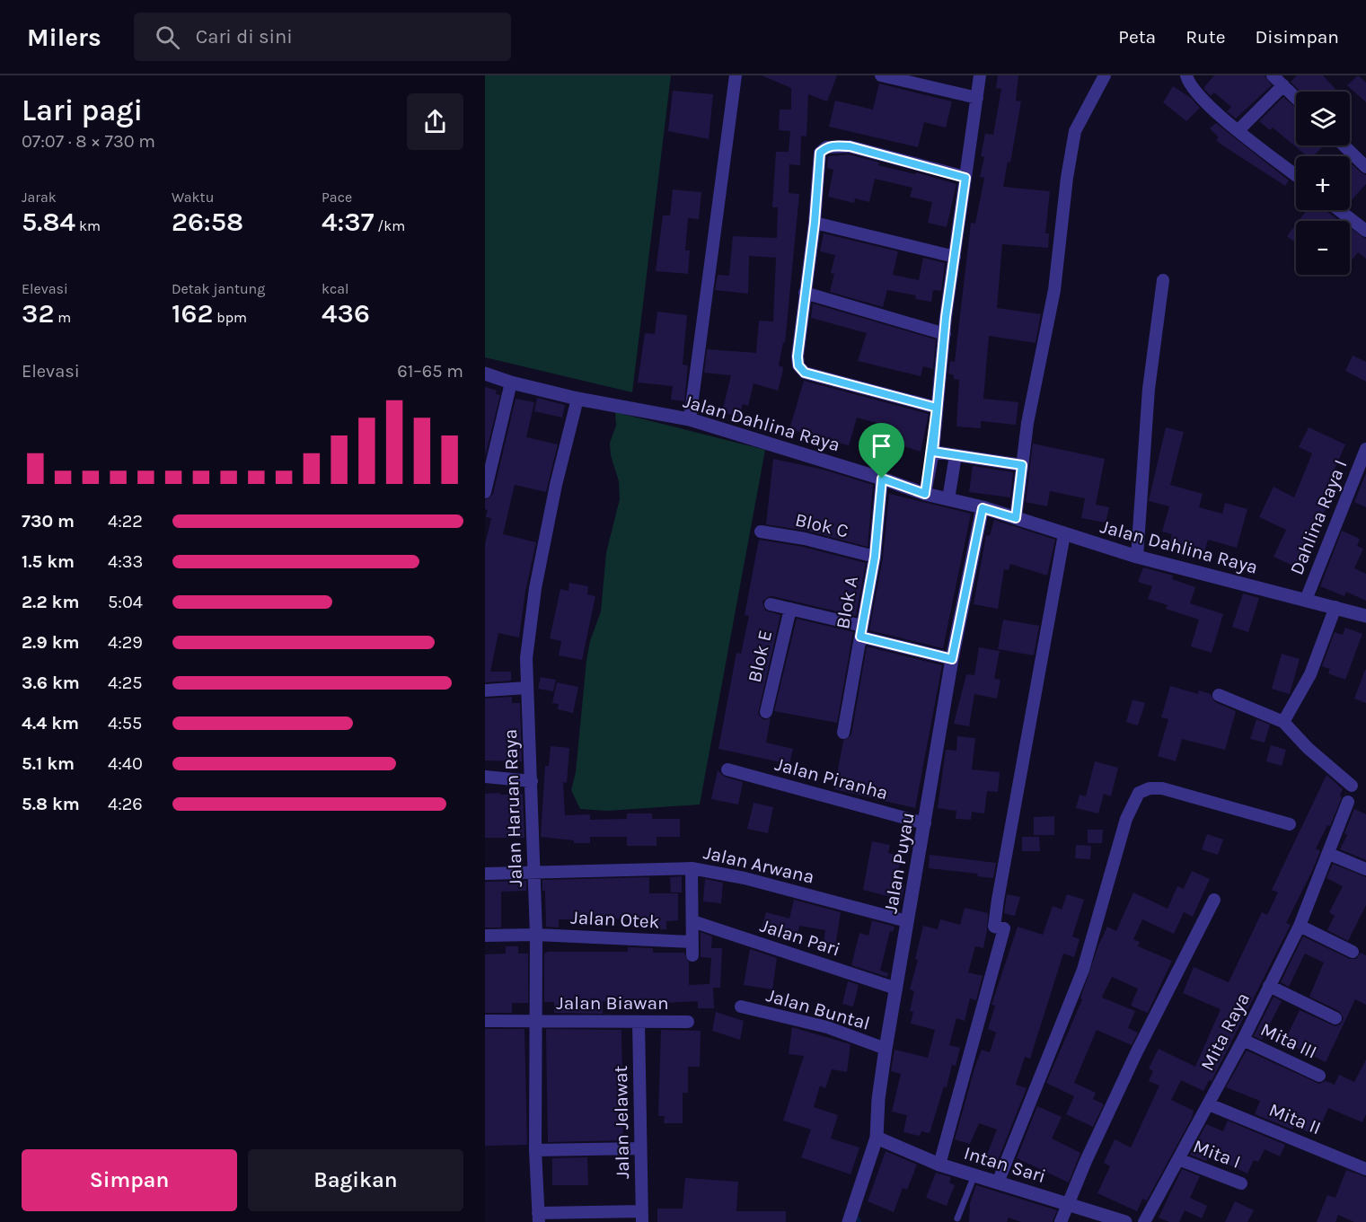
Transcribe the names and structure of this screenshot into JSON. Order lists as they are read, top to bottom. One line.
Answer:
{"streets":{"street":["Jalan Dahlina Raya","Dahlina Raya I","Blok C","Blok A","Blok E","Jalan Piranha","Jalan Haruan Raya","Jalan Puyau","Jalan Arwana","Jalan Otek","Jalan Pari","Jalan Biawan","Jalan Buntal","Mita Raya","Mita III","Mita II","Jalan Jelawat","Mita I","Intan Sari"]},"crossings":[["Jalan Dahlina Raya","Dahlina Raya I"],["Jalan Dahlina Raya","Blok A"],["Jalan Dahlina Raya","Jalan Haruan Raya"],["Jalan Dahlina Raya","Jalan Puyau"],["Blok C","Blok A"],["Jalan Piranha","Jalan Puyau"],["Jalan Haruan Raya","Jalan Arwana"],["Jalan Haruan Raya","Jalan Otek"],["Jalan Haruan Raya","Jalan Biawan"],["Jalan Puyau","Jalan Arwana"],["Jalan Puyau","Jalan Pari"],["Jalan Puyau","Jalan Buntal"],["Jalan Puyau","Intan Sari"],["Jalan Biawan","Jalan Jelawat"],["Mita Raya","Mita III"],["Mita Raya","Mita II"],["Mita Raya","Mita I"]],"page":{"header":"Milers","search":"Cari di sini","nav":["Peta","Rute","Disimpan"],"heading":["Lari pagi","07:07 · 8 × 730 m"],"map_buttons":["+","−"],"stats":[["Jarak","5.84 km"],["Waktu","26:58"],["Pace","4:37 /km"],["Elevasi","32 m"],["Detak jantung","162 bpm"],["kcal","436"]],"chart":["Elevasi","61–65 m"],"list":[{"name":"730 m","note":"4:22"},{"name":"1.5 km","note":"4:33"},{"name":"2.2 km","note":"5:04"},{"name":"2.9 km","note":"4:29"},{"name":"3.6 km","note":"4:25"},{"name":"4.4 km","note":"4:55"},{"name":"5.1 km","note":"4:40"},{"name":"5.8 km","note":"4:26"}],"buttons":["Simpan","Bagikan"]}}
